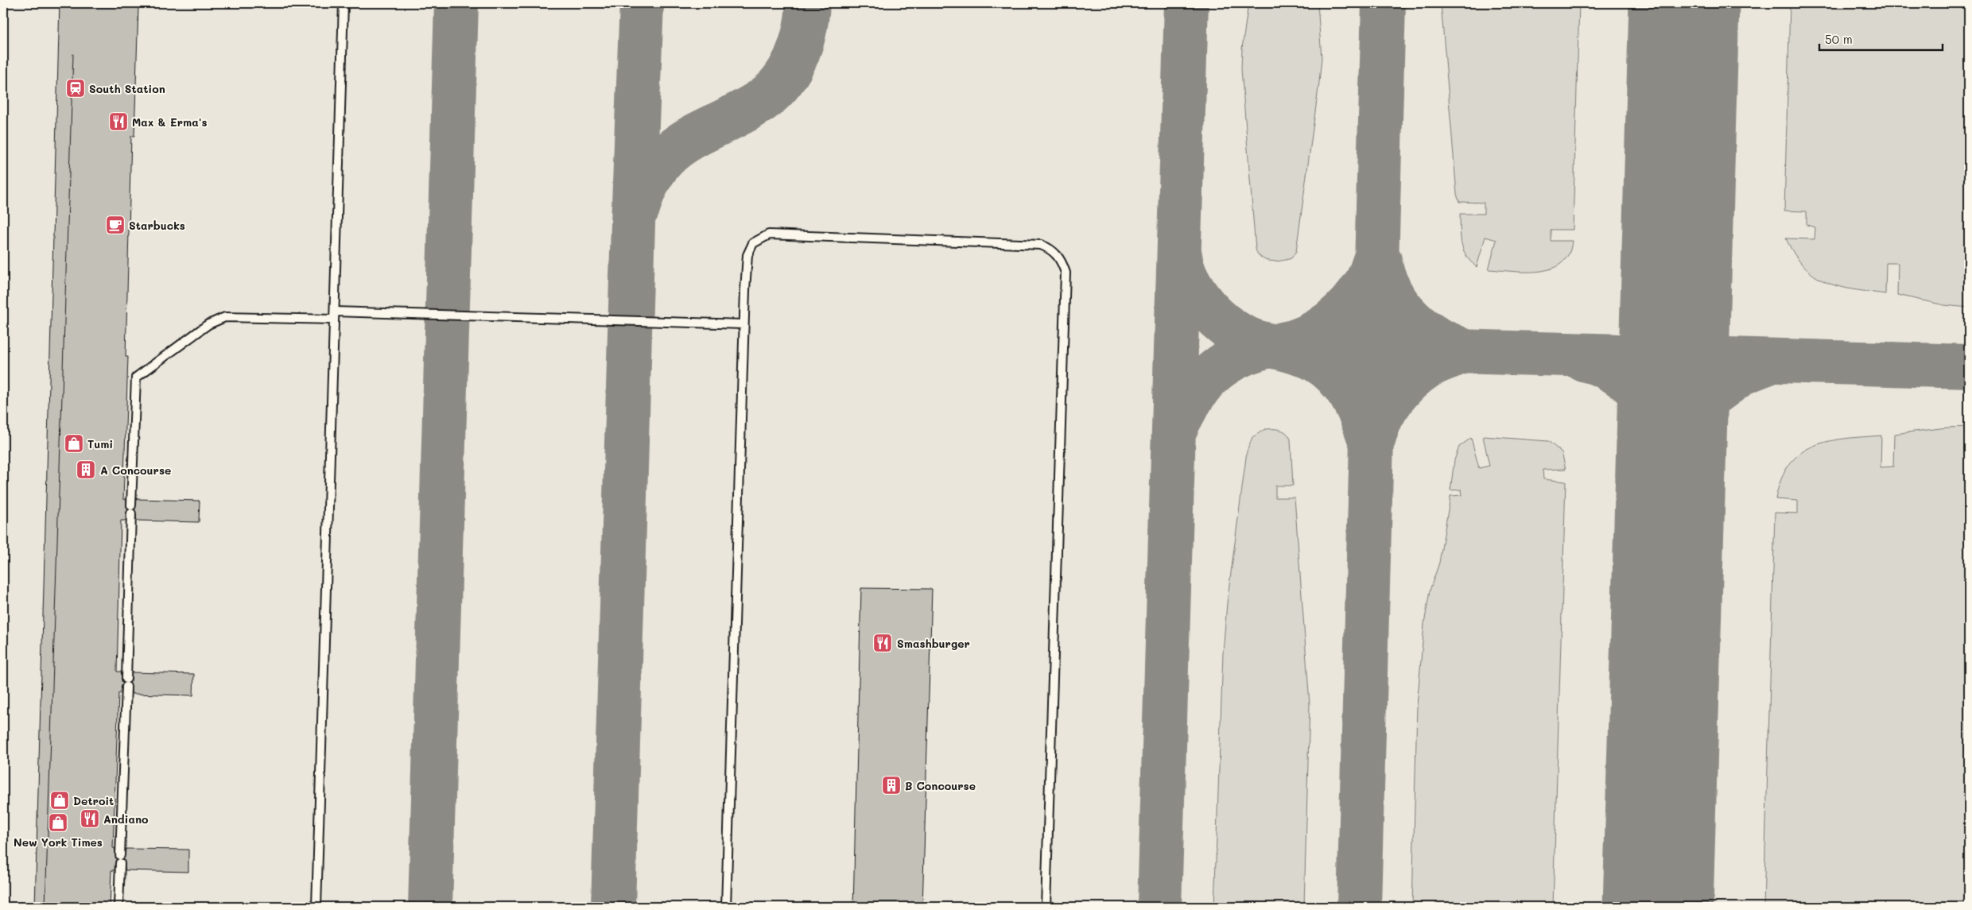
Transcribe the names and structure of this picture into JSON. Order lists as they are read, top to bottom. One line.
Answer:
{"places":{"station":["South Station"],"restaurant":["Max & Erma's","Smashburger","Andiano"],"cafe":["Starbucks"],"shop":["Tumi","Detroit","New York Times"],"building":["A Concourse","B Concourse"]},"scale_bar":"50 m"}
